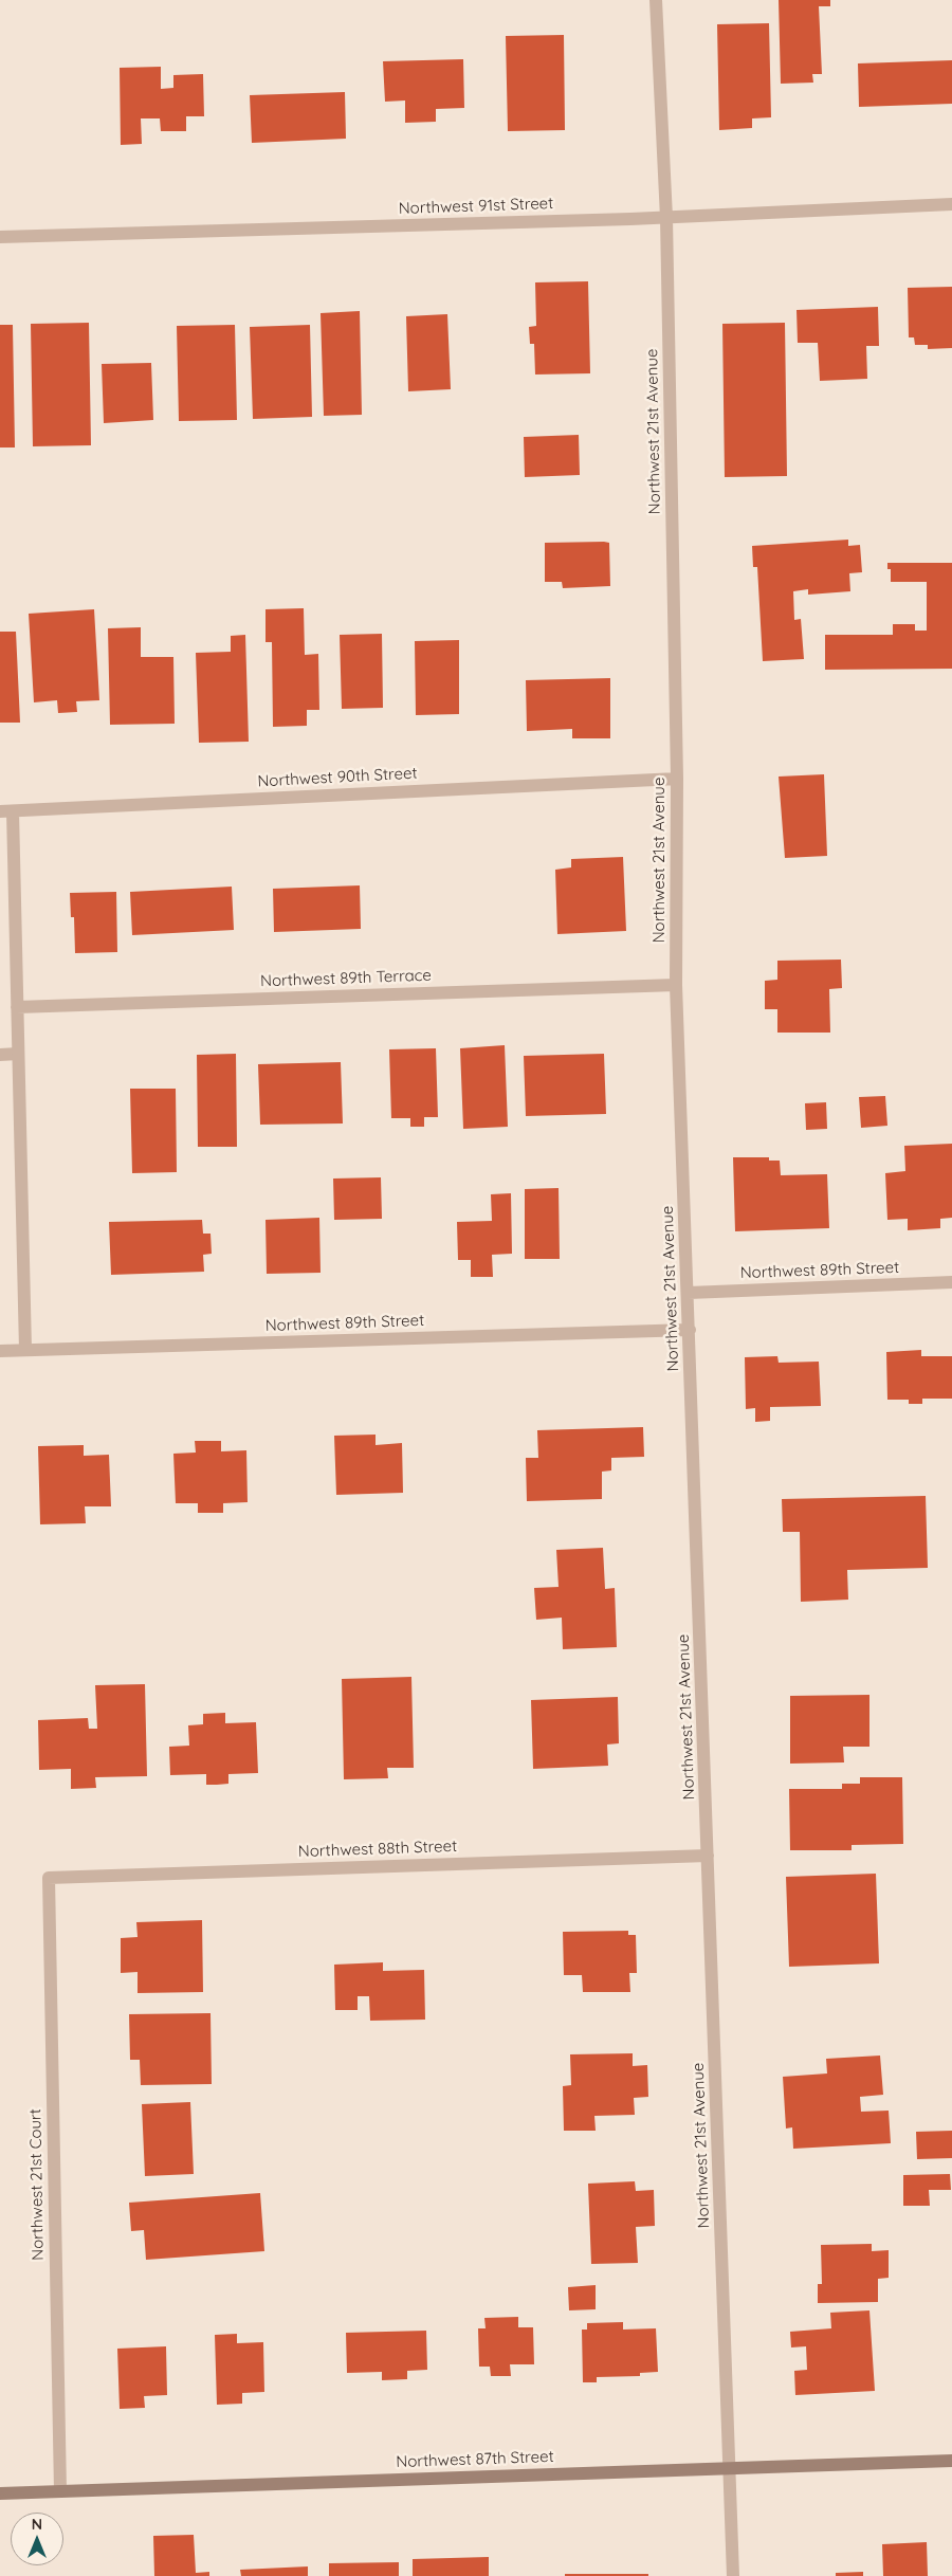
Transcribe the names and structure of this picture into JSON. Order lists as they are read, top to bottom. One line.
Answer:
{"streets":{"street":["Northwest 91st Street","Northwest 21st Avenue","Northwest 90th Street","Northwest 89th Terrace","Northwest 89th Street","Northwest 88th Street","Northwest 21st Court","Northwest 87th Street"]},"crossings":[["Northwest 91st Street","Northwest 21st Avenue"],["Northwest 21st Avenue","Northwest 90th Street"],["Northwest 21st Avenue","Northwest 89th Terrace"],["Northwest 21st Avenue","Northwest 89th Street"],["Northwest 21st Avenue","Northwest 88th Street"],["Northwest 21st Avenue","Northwest 87th Street"],["Northwest 88th Street","Northwest 21st Court"],["Northwest 21st Court","Northwest 87th Street"]],"north":"top"}
